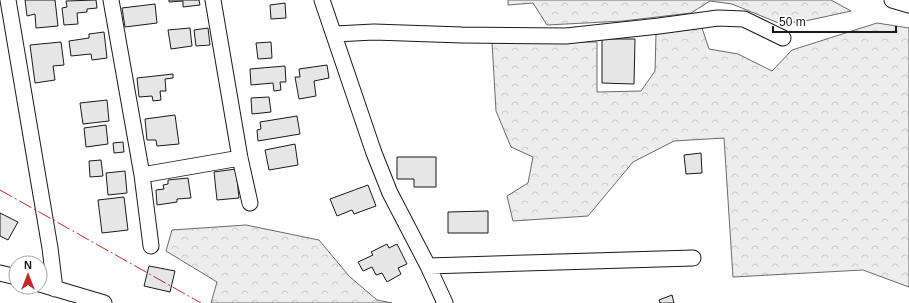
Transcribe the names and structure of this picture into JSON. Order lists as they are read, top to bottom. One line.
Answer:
{"scale_bar":"50 m","north":"top"}
